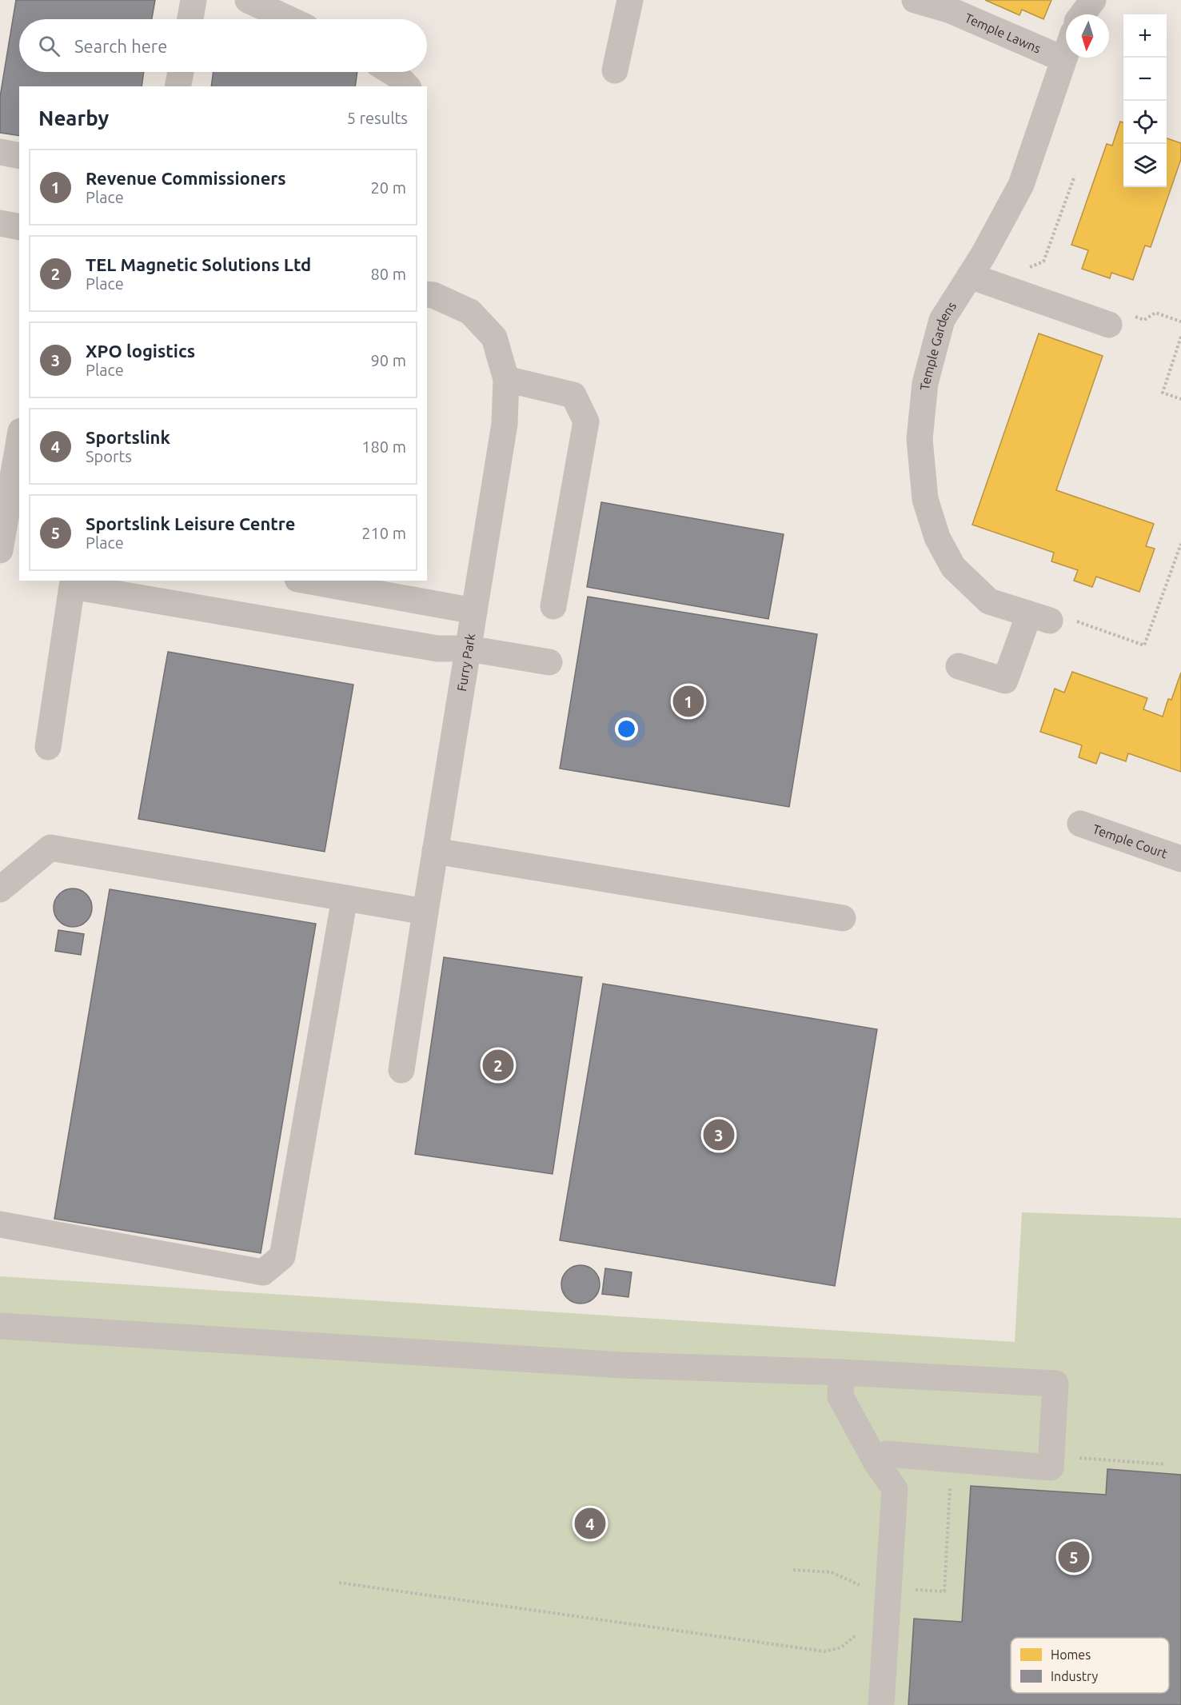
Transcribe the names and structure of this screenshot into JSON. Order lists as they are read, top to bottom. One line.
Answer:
{"streets":{"street":["Temple Lawns","Temple Gardens","Furry Park","Temple Court"]},"crossings":[["Temple Lawns","Temple Gardens"]],"legend":["Homes","Industry"],"north":"bottom","page":{"map_buttons":["+","−"],"search":"Search here","heading":["Nearby","5 results"],"list":[{"mark":"1","name":"Revenue Commissioners","note":"Place","value":"20 m"},{"mark":"2","name":"TEL Magnetic Solutions Ltd","note":"Place","value":"80 m"},{"mark":"3","name":"XPO logistics","note":"Place","value":"90 m"},{"mark":"4","name":"Sportslink","note":"Sports","value":"180 m"},{"mark":"5","name":"Sportslink Leisure Centre","note":"Place","value":"210 m"}],"pins":["1","2","3","4","5"]}}
